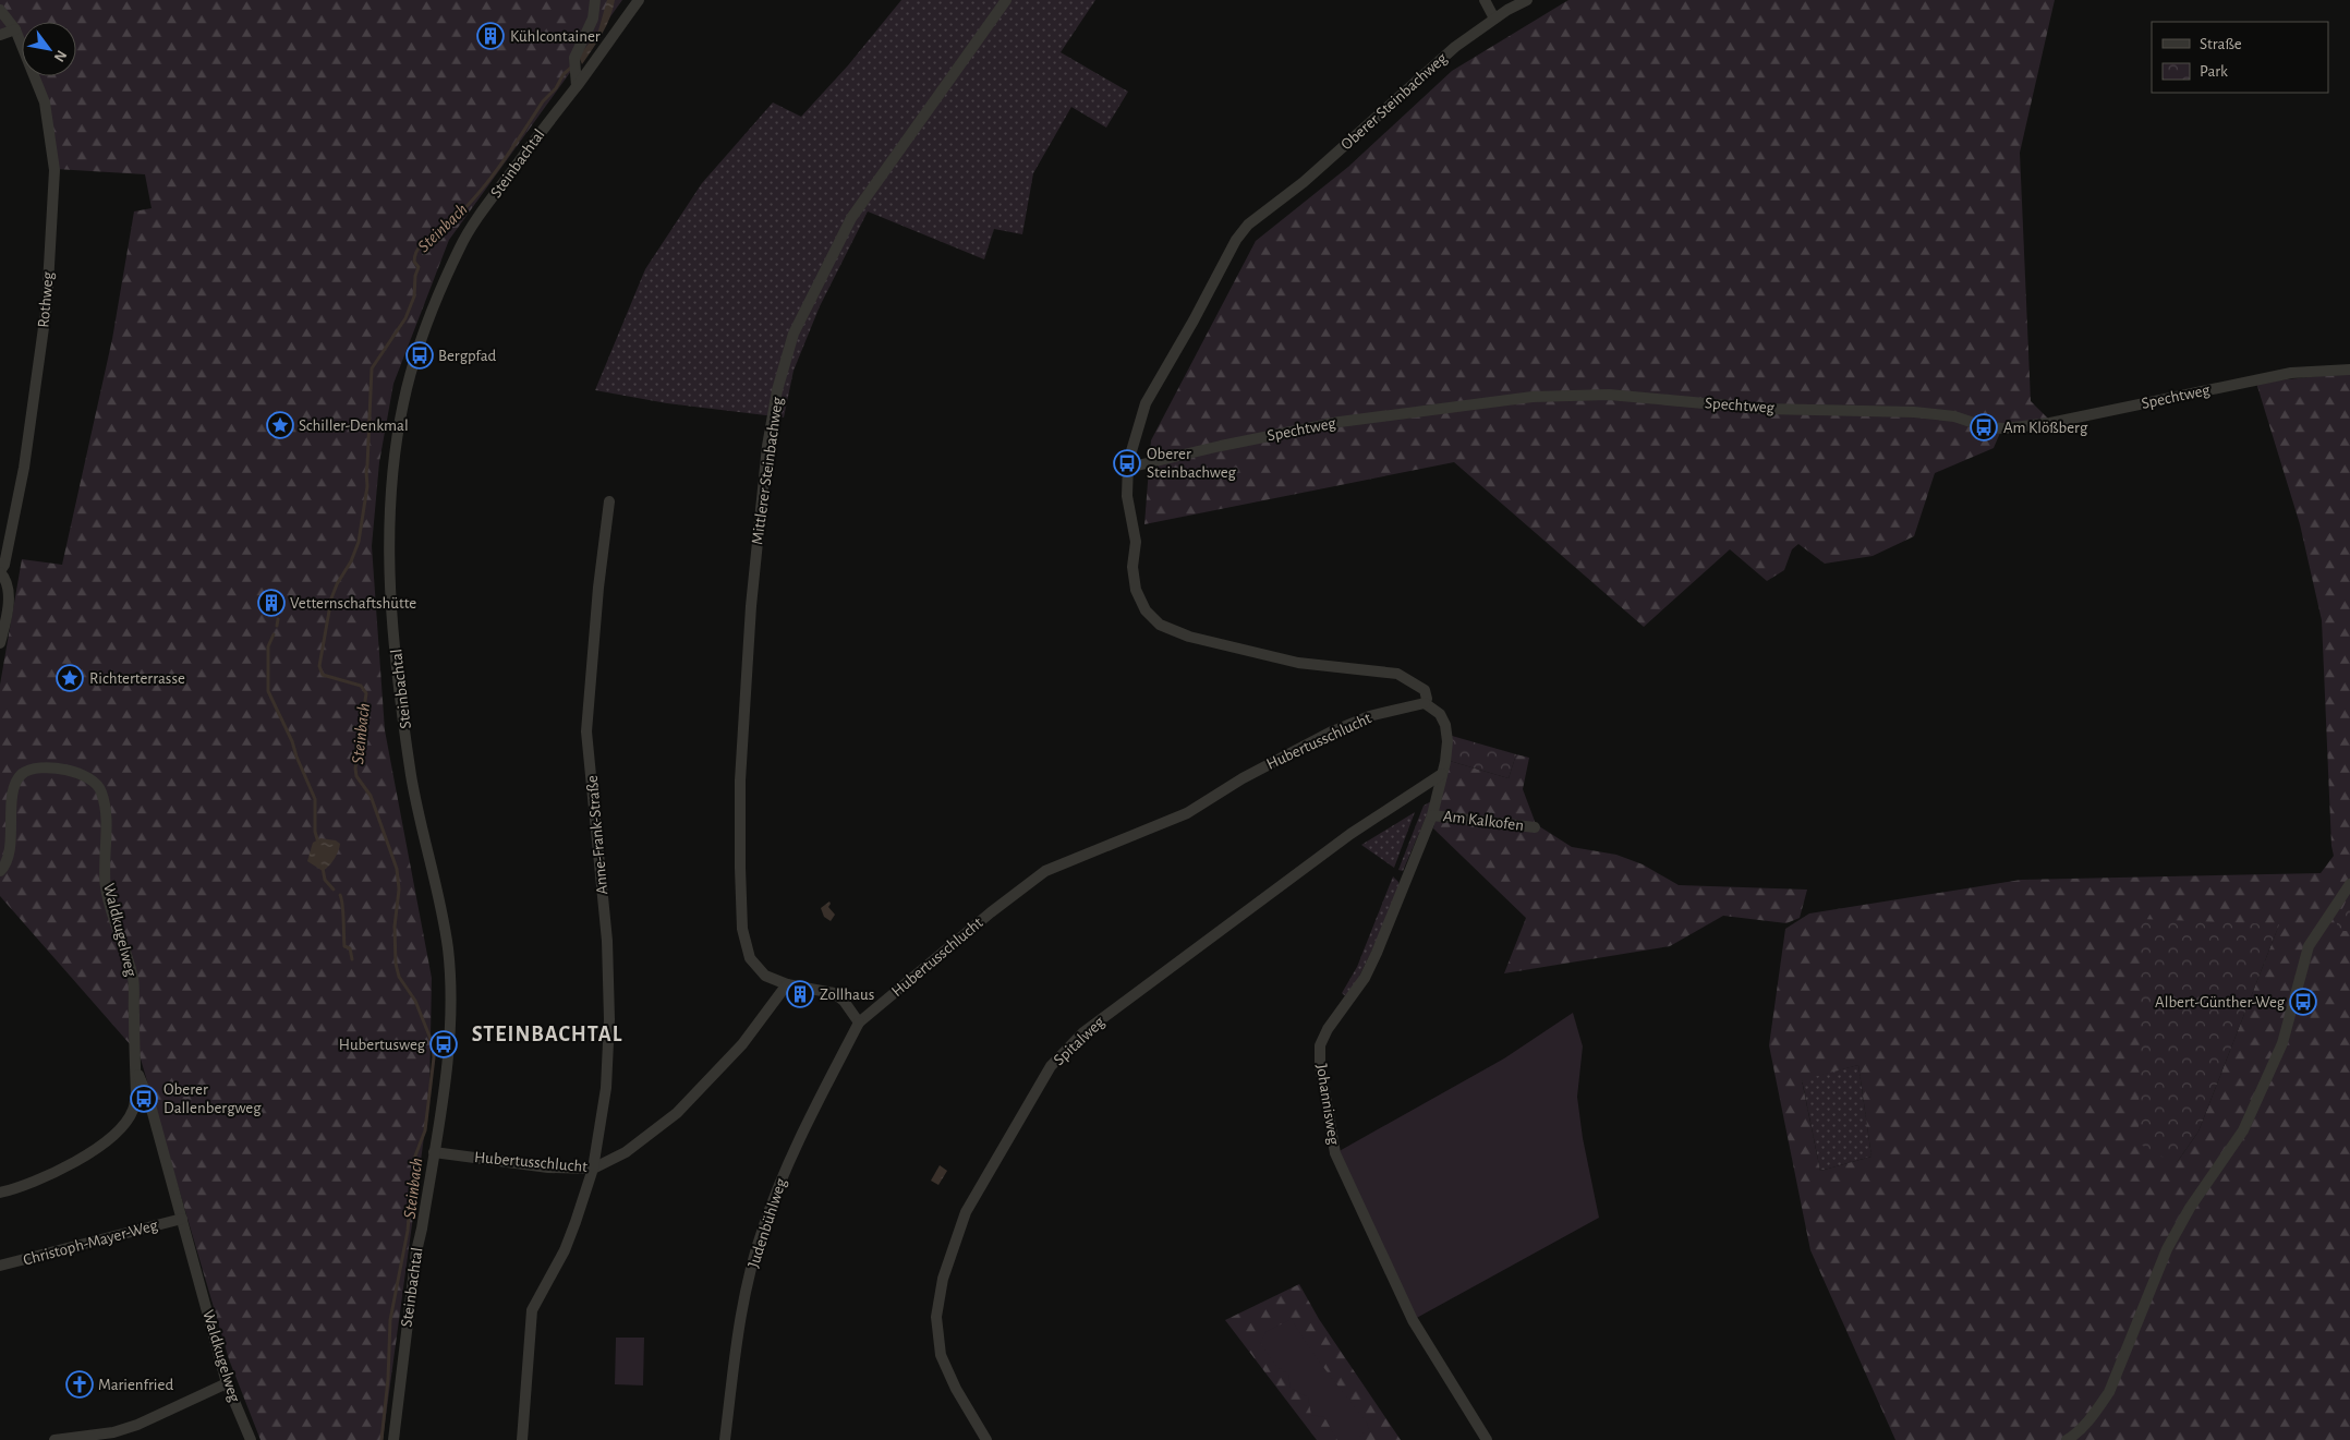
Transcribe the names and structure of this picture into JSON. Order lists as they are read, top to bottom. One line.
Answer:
{"streets":{"street":["Oberer Steinbachweg","Steinbachtal","Rothweg","Spechtweg","Mittlerer Steinbachweg","Hubertusschlucht","Am Kalkofen","Anne-Frank-Straße","Waldkugelweg","Spitalweg","Johannisweg","Judenbühlweg","Christoph-Mayer-Weg"]},"crossings":[["Oberer Steinbachweg","Spechtweg"],["Oberer Steinbachweg","Hubertusschlucht"],["Oberer Steinbachweg","Johannisweg"],["Steinbachtal","Hubertusschlucht"],["Mittlerer Steinbachweg","Hubertusschlucht"],["Hubertusschlucht","Anne-Frank-Straße"],["Hubertusschlucht","Johannisweg"],["Hubertusschlucht","Judenbühlweg"],["Am Kalkofen","Johannisweg"],["Waldkugelweg","Christoph-Mayer-Weg"],["Spitalweg","Johannisweg"]],"districts":["STEINBACHTAL"],"water":["Steinbach"],"places":{"building":["Kühlcontainer","Vetternschaftshütte","Zollhaus"],"bus stop":["Bergpfad","Am Klößberg","Oberer Steinbachweg","Albert-Günther-Weg","Hubertusweg","Oberer Dallenbergweg"],"place":["Schiller-Denkmal","Richterterrasse"],"church":["Marienfried"]},"legend":["Straße","Park"],"north":"bottom right"}
